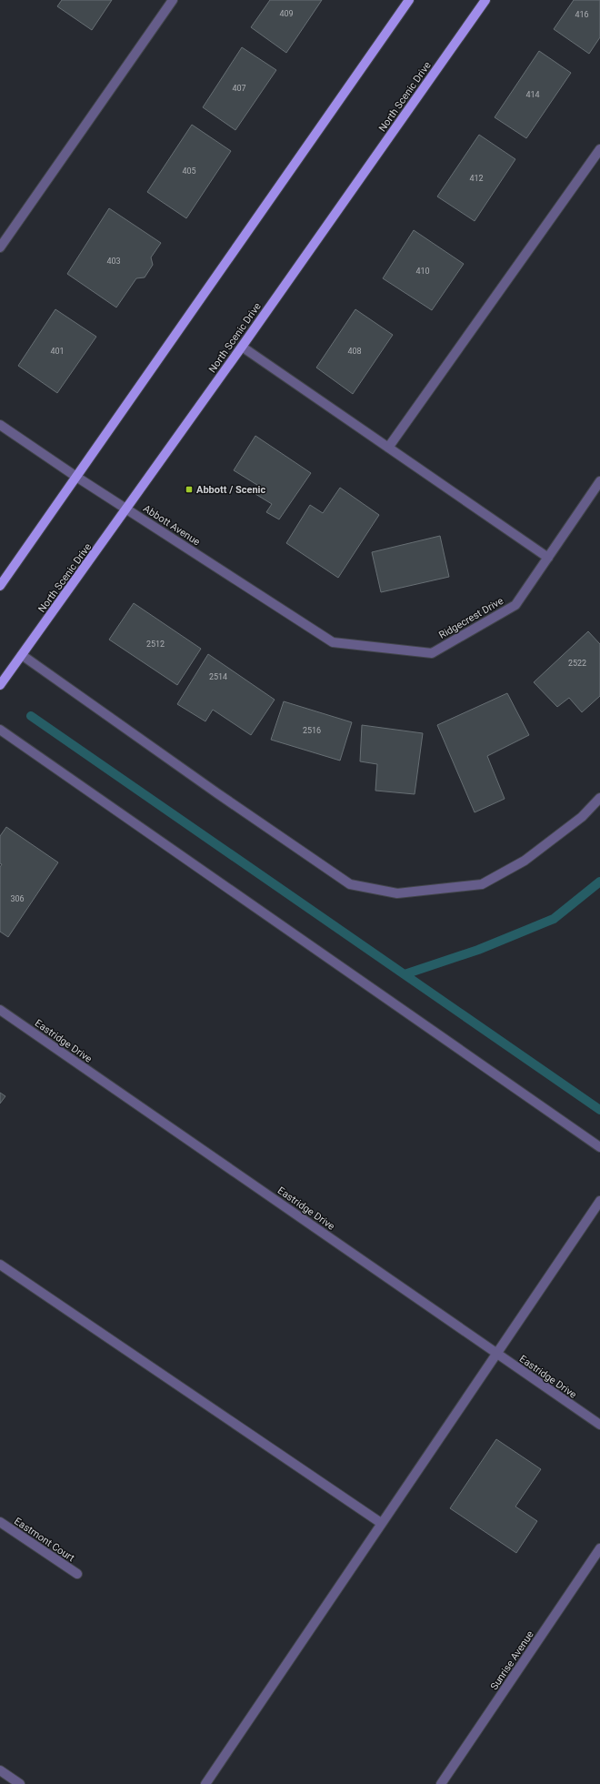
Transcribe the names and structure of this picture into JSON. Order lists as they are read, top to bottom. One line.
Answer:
{"streets":{"main road":["North Scenic Drive"],"street":["Abbott Avenue","Ridgecrest Drive","Eastridge Drive","Eastmont Court","Sunrise Avenue"]},"crossings":[["North Scenic Drive","Abbott Avenue"],["Abbott Avenue","Ridgecrest Drive"]],"places":{"transit":["Abbott / Scenic"]},"house_numbers":["409","416","407","414","405","412","403","410","401","408","2512","2522","2514","2516","306"]}
